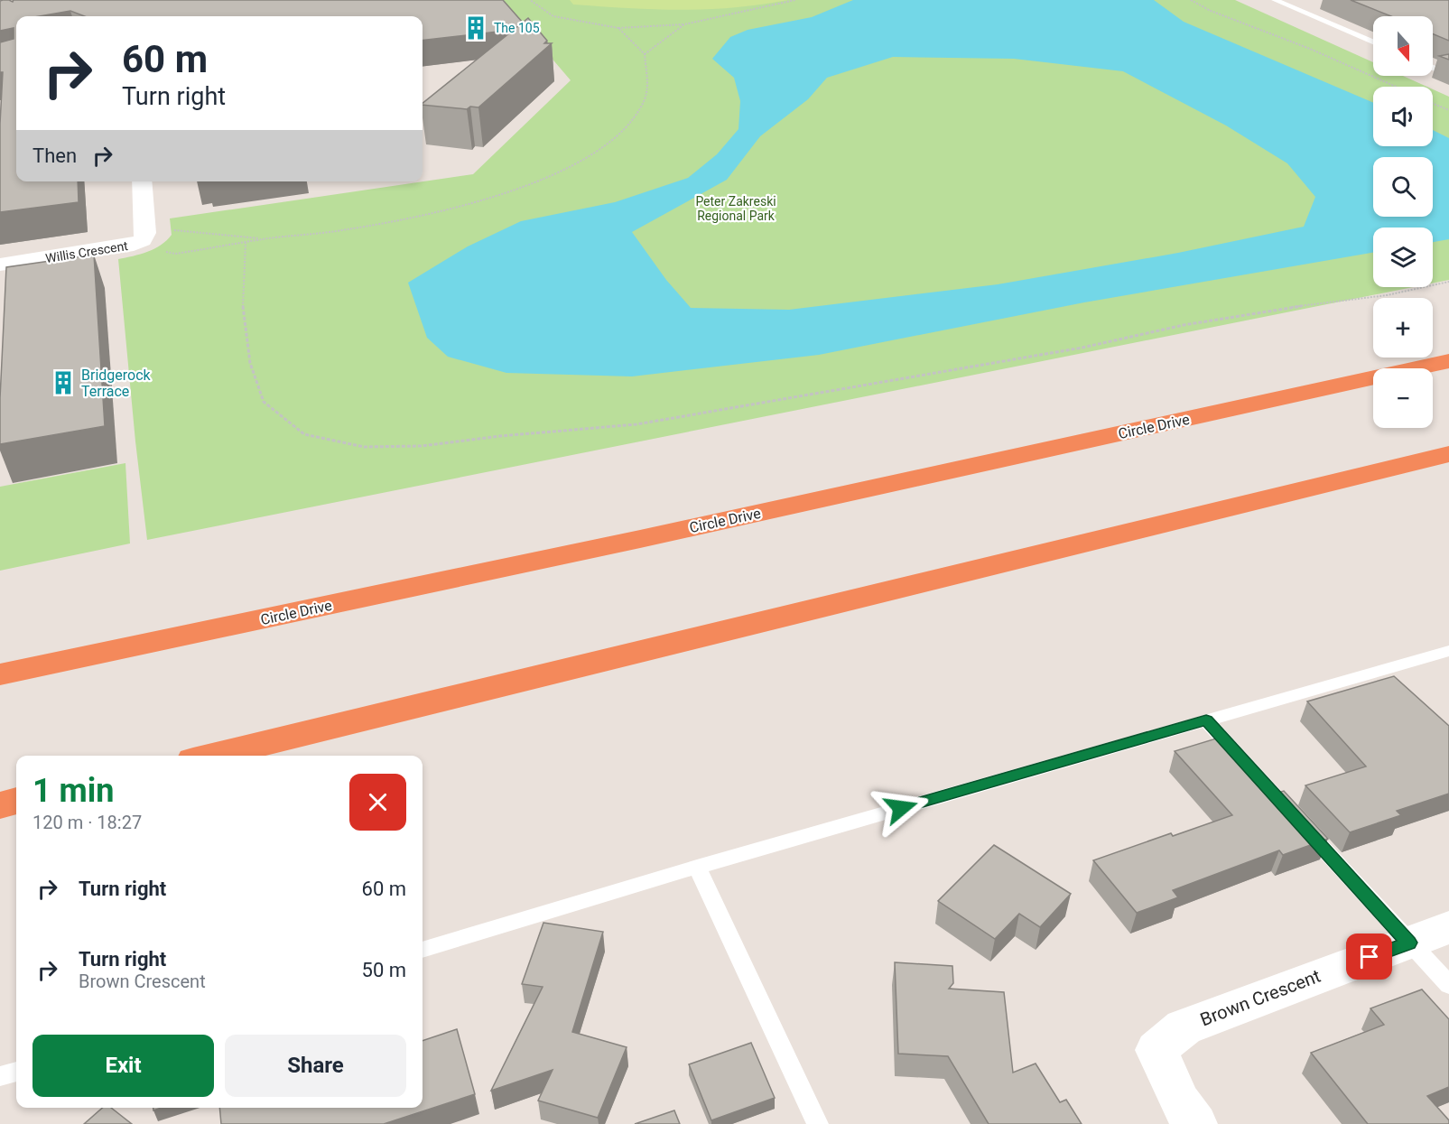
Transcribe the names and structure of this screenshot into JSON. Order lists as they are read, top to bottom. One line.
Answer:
{"streets":{"highway":["Circle Drive"],"street":["Willis Crescent","Brown Crescent"]},"parks":["Peter Zakreski Regional Park"],"places":{"building":["The 105","Bridgerock Terrace"]},"north":"bottom","page":{"map_buttons":["+","−"],"turn":["60 m","Turn right"],"then":"Then","heading":["1 min","120 m · 18:27"],"list":[{"name":"Turn right","value":"60 m"},{"name":"Turn right","note":"Brown Crescent","value":"50 m"}],"buttons":["Exit","Share"]}}
